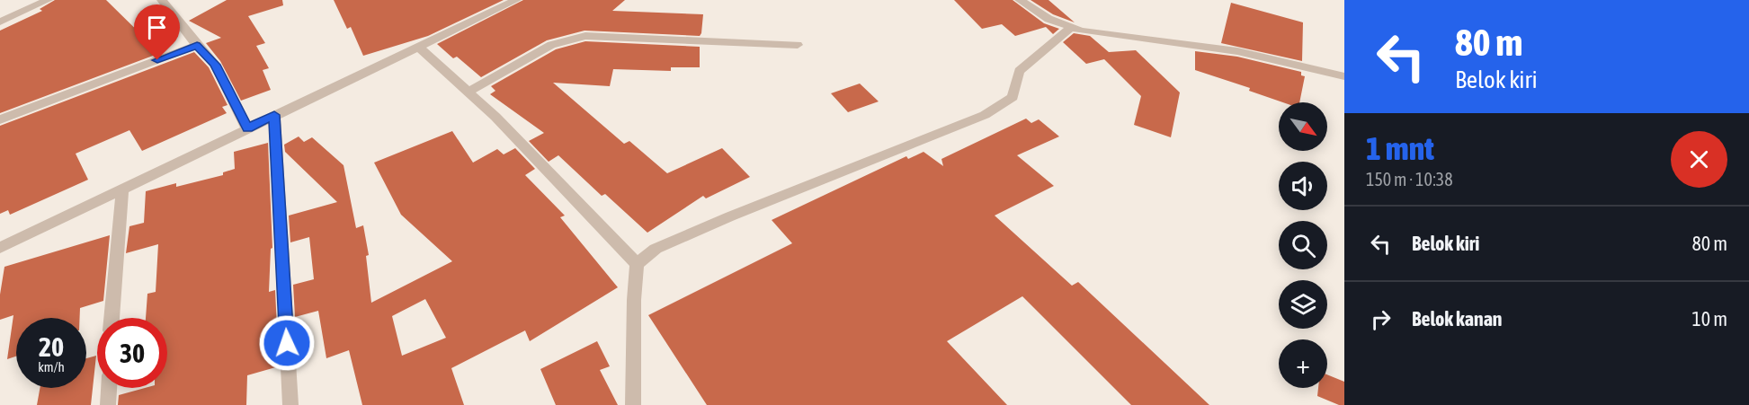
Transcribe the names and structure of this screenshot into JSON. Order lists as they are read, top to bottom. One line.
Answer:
{"north":"bottom right","page":{"turn":["80 m","Belok kiri"],"map_buttons":"+","heading":["1 mnt","150 m · 10:38"],"list":[{"name":"Belok kiri","value":"80 m"},{"name":"Belok kanan","value":"10 m"}],"speed":"20 km/h","limit":"30"}}
